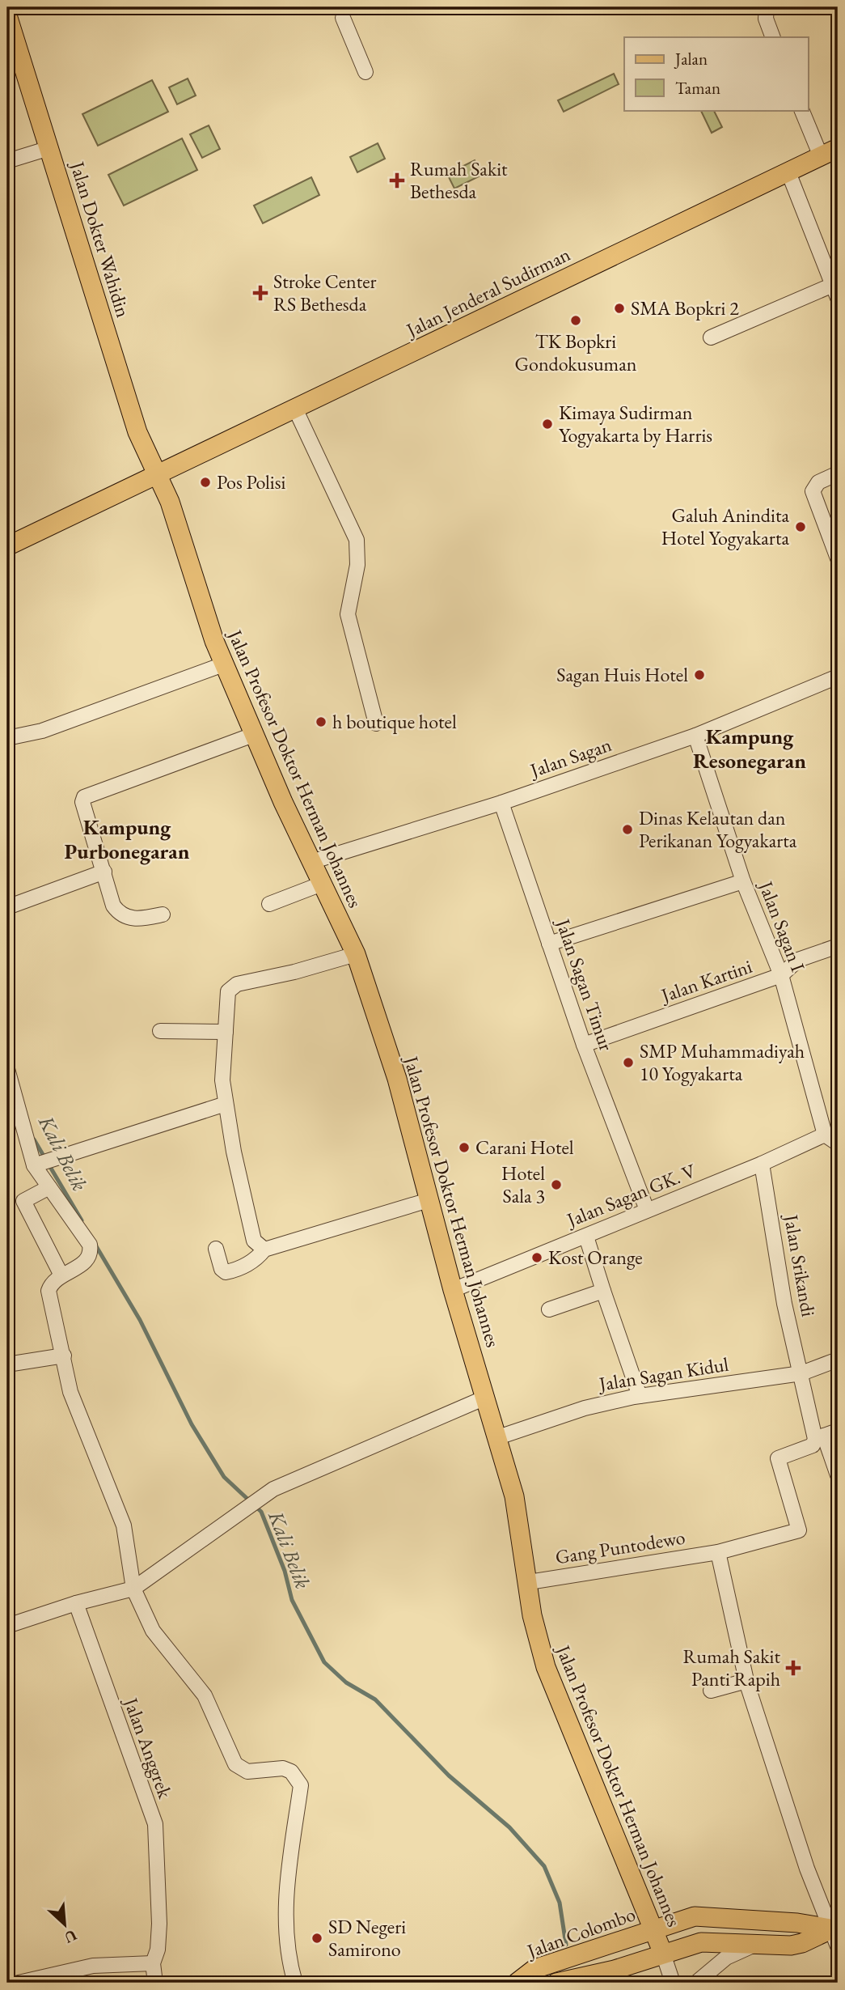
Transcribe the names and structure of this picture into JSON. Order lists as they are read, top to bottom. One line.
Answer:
{"streets":{"main road":["Jalan Dokter Wahidin","Jalan Jenderal Sudirman","Jalan Profesor Doktor Herman Johannes","Jalan Colombo"],"street":["Jalan Sagan","Jalan Sagan I","Jalan Kartini","Jalan Sagan Timur","Jalan Sagan GK. V","Jalan Srikandi","Jalan Sagan Kidul","Gang Puntodewo","Jalan Anggrek"]},"crossings":[["Jalan Dokter Wahidin","Jalan Jenderal Sudirman"],["Jalan Dokter Wahidin","Jalan Profesor Doktor Herman Johannes"],["Jalan Jenderal Sudirman","Jalan Profesor Doktor Herman Johannes"],["Jalan Sagan","Jalan Profesor Doktor Herman Johannes"],["Jalan Sagan","Jalan Sagan I"],["Jalan Sagan","Jalan Sagan Timur"],["Jalan Profesor Doktor Herman Johannes","Jalan Sagan GK. V"],["Jalan Profesor Doktor Herman Johannes","Jalan Sagan Kidul"],["Jalan Profesor Doktor Herman Johannes","Gang Puntodewo"],["Jalan Profesor Doktor Herman Johannes","Jalan Colombo"],["Jalan Sagan I","Jalan Kartini"],["Jalan Sagan I","Jalan Sagan GK. V"],["Jalan Kartini","Jalan Sagan Timur"],["Jalan Sagan Timur","Jalan Sagan GK. V"],["Jalan Sagan GK. V","Jalan Srikandi"],["Jalan Srikandi","Jalan Sagan Kidul"],["Jalan Srikandi","Gang Puntodewo"]],"districts":["Kampung Resonegaran","Kampung Purbonegaran"],"water":["Kali Belik"],"places":{"health":["Rumah Sakit Bethesda","Stroke Center RS Bethesda","Rumah Sakit Panti Rapih"],"other":["SMA Bopkri 2","TK Bopkri Gondokusuman","Kimaya Sudirman Yogyakarta by Harris","Pos Polisi","Galuh Anindita Hotel Yogyakarta","Sagan Huis Hotel","h boutique hotel","Dinas Kelautan dan Perikanan Yogyakarta","SMP Muhammadiyah 10 Yogyakarta","Carani Hotel","Hotel Sala 3","Kost Orange","SD Negeri Samirono"]},"legend":["Jalan","Taman"],"north":"bottom right"}
